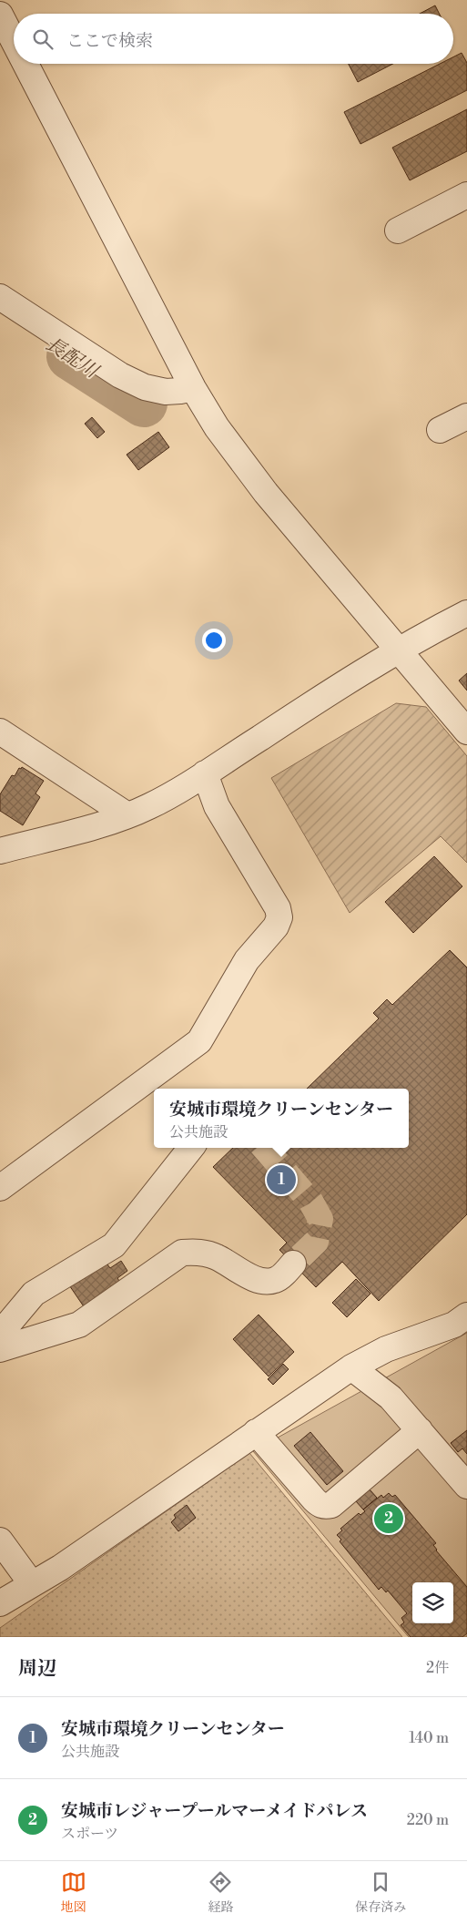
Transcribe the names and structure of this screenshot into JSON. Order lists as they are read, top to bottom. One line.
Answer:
{"water":["長配川"],"page":{"search":"ここで検索","popup":["安城市環境クリーンセンター","公共施設"],"pins":["1","2"],"heading":["周辺","2件"],"list":[{"mark":"1","name":"安城市環境クリーンセンター","note":"公共施設","value":"140 m"},{"mark":"2","name":"安城市レジャープールマーメイドパレス","note":"スポーツ","value":"220 m"}],"nav":["地図","経路","保存済み"]}}
